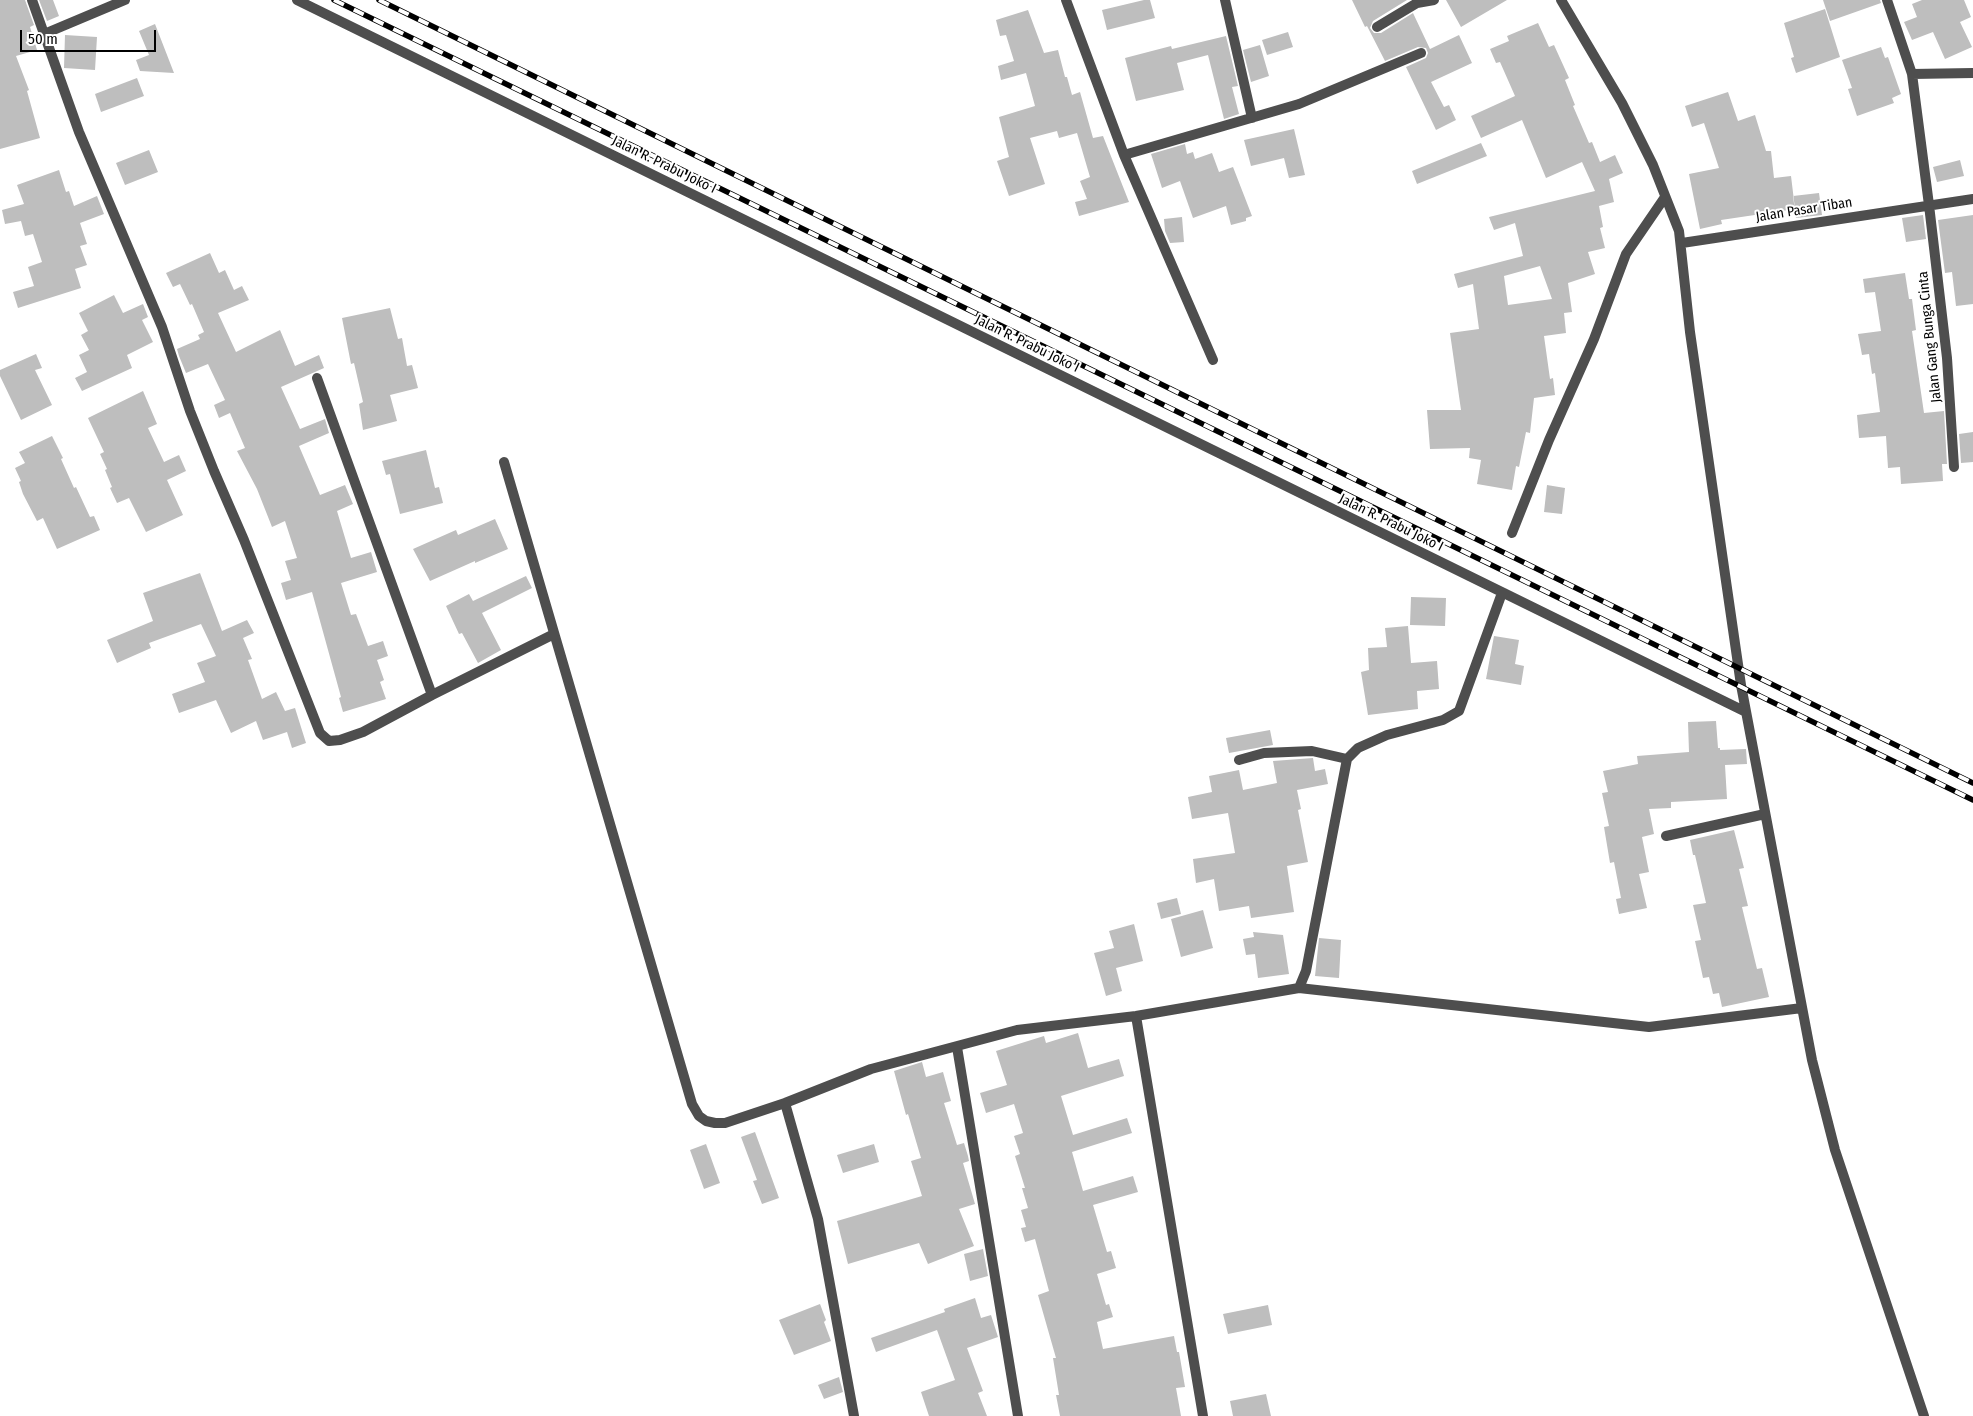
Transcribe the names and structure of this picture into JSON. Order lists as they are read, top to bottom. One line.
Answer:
{"streets":{"street":["Jalan R. Prabu Joko I","Jalan Pasar Tiban","Jalan Gang Bunga Cinta"]},"crossings":[["Jalan Pasar Tiban","Jalan Gang Bunga Cinta"]],"scale_bar":"50 m"}
